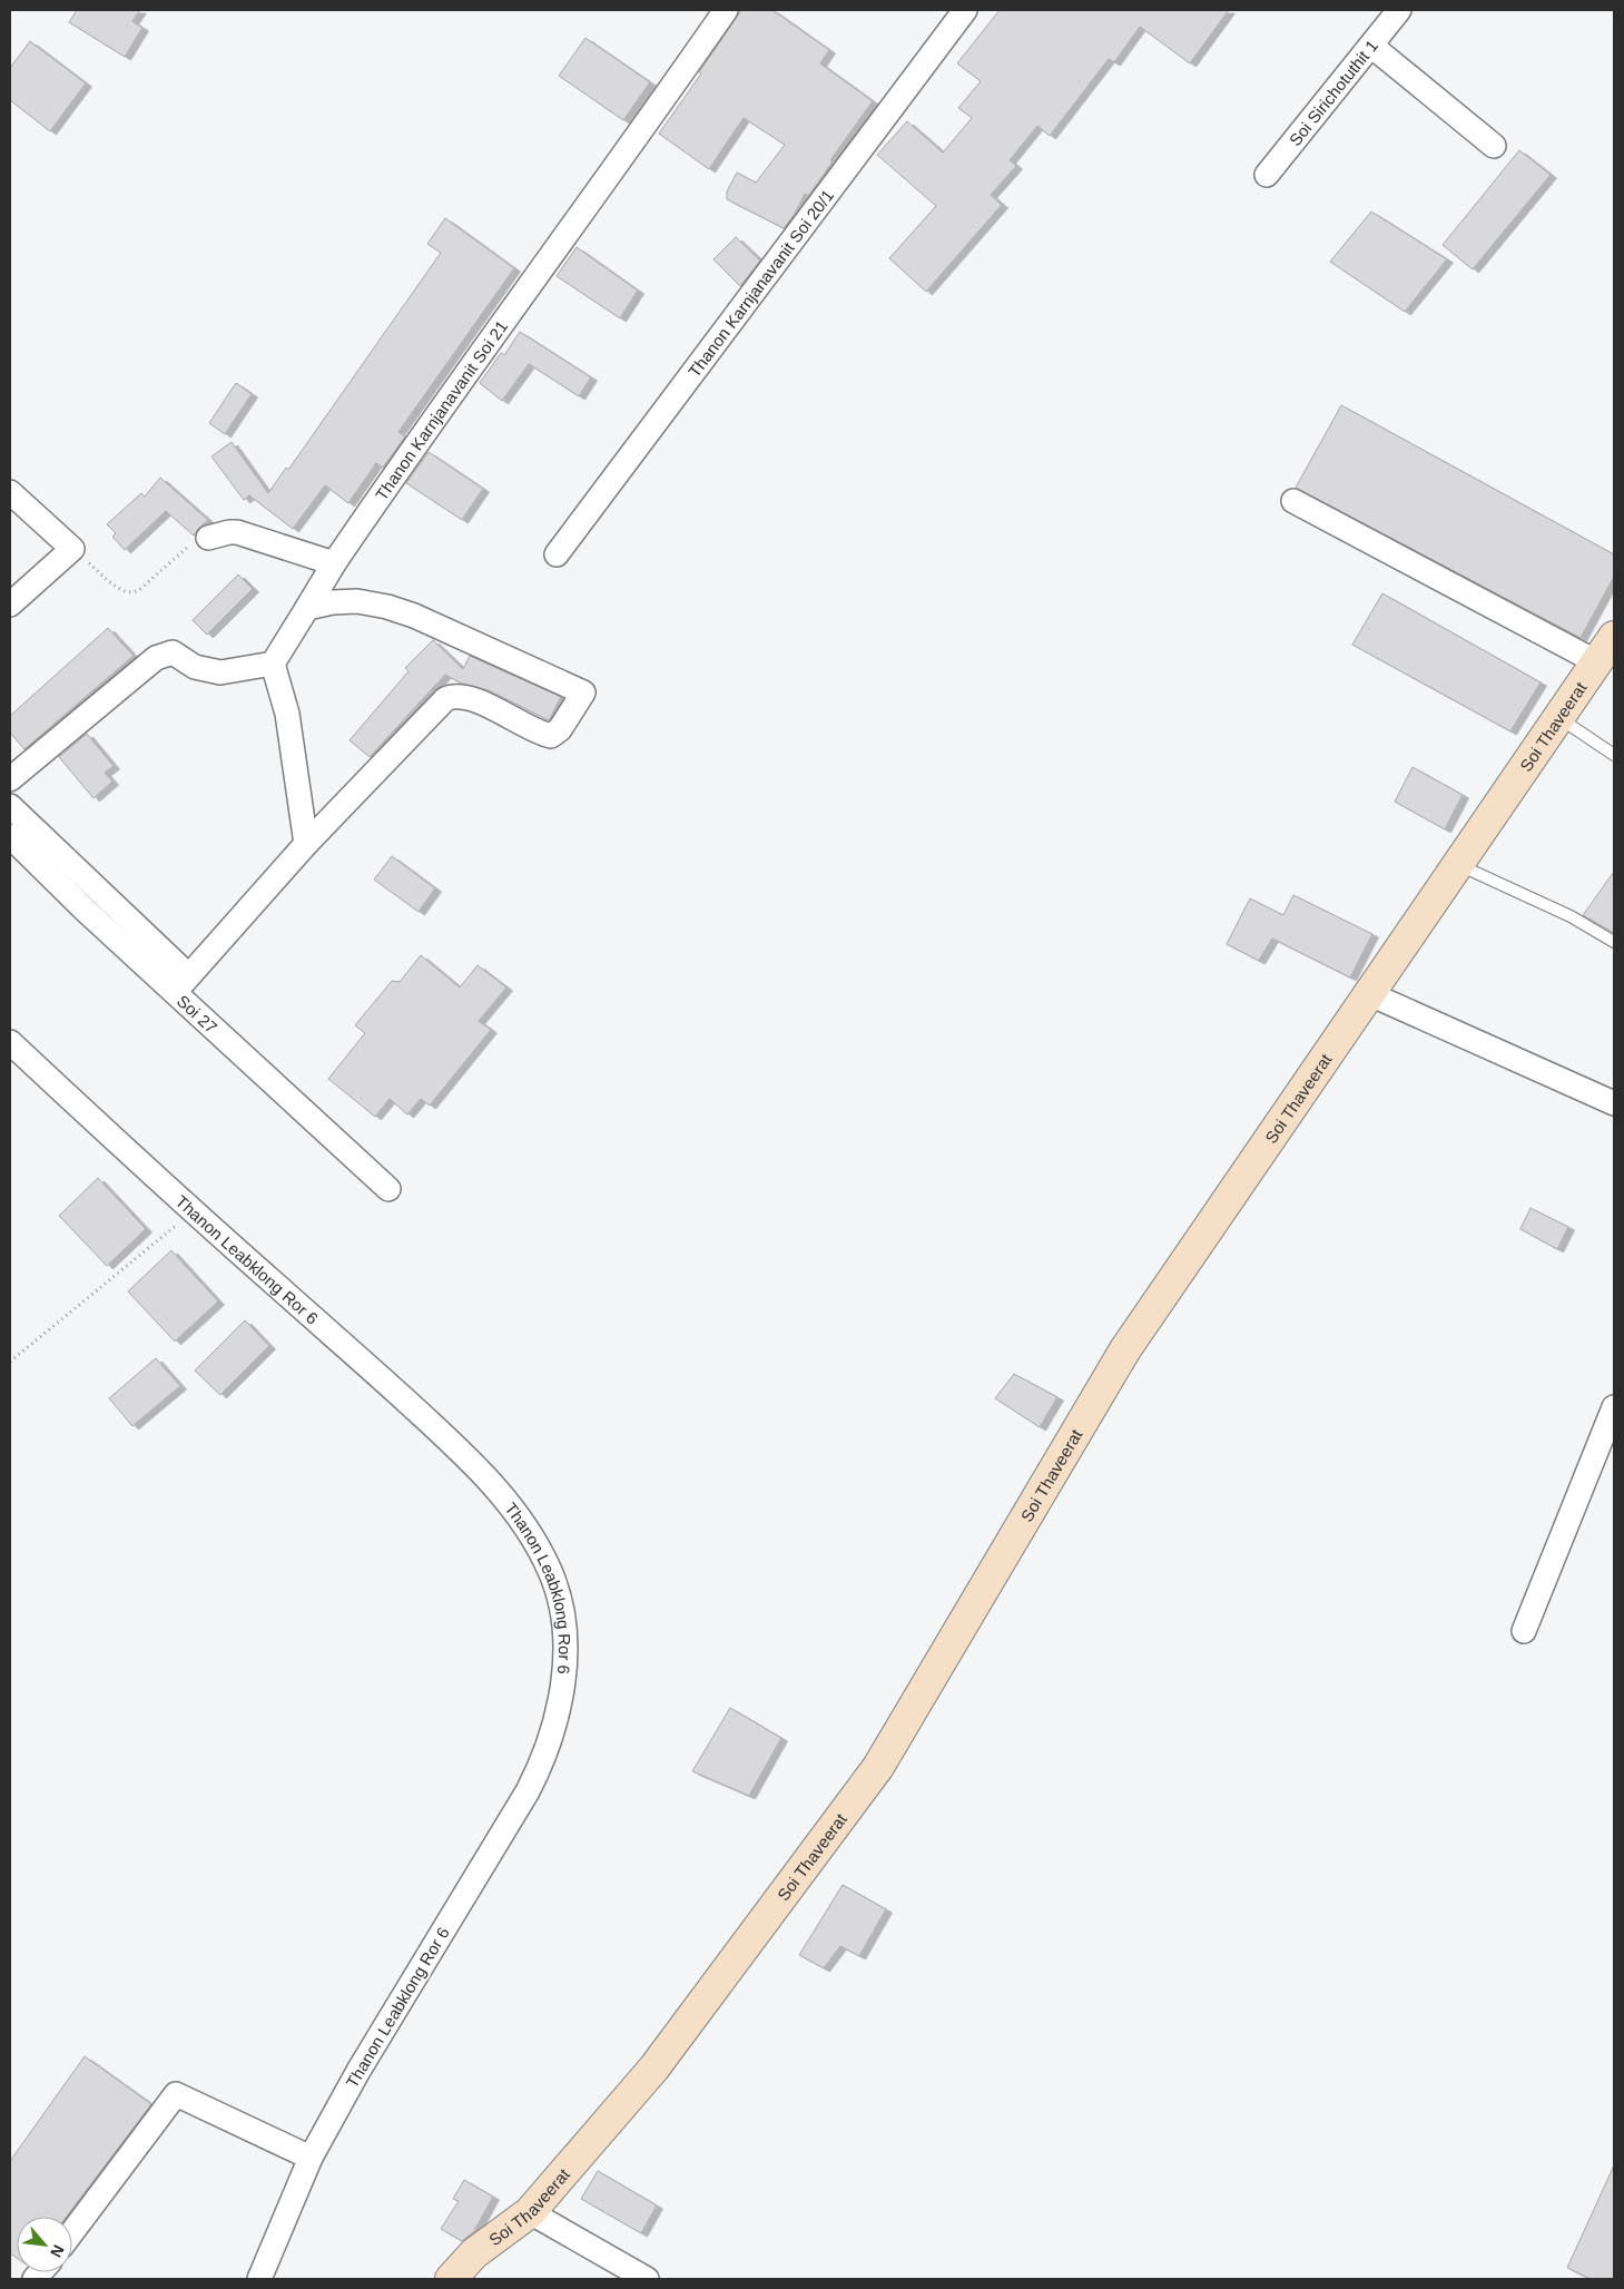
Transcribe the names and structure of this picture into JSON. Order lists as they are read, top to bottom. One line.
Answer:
{"streets":{"street":["Soi Sirichotuthit 1","Thanon Karnjanavanit Soi 20/1","Thanon Karnjanavanit Soi 21","Soi Thaveerat","Soi 27","Thanon Leabklong Ror 6"]},"north":"bottom right"}
